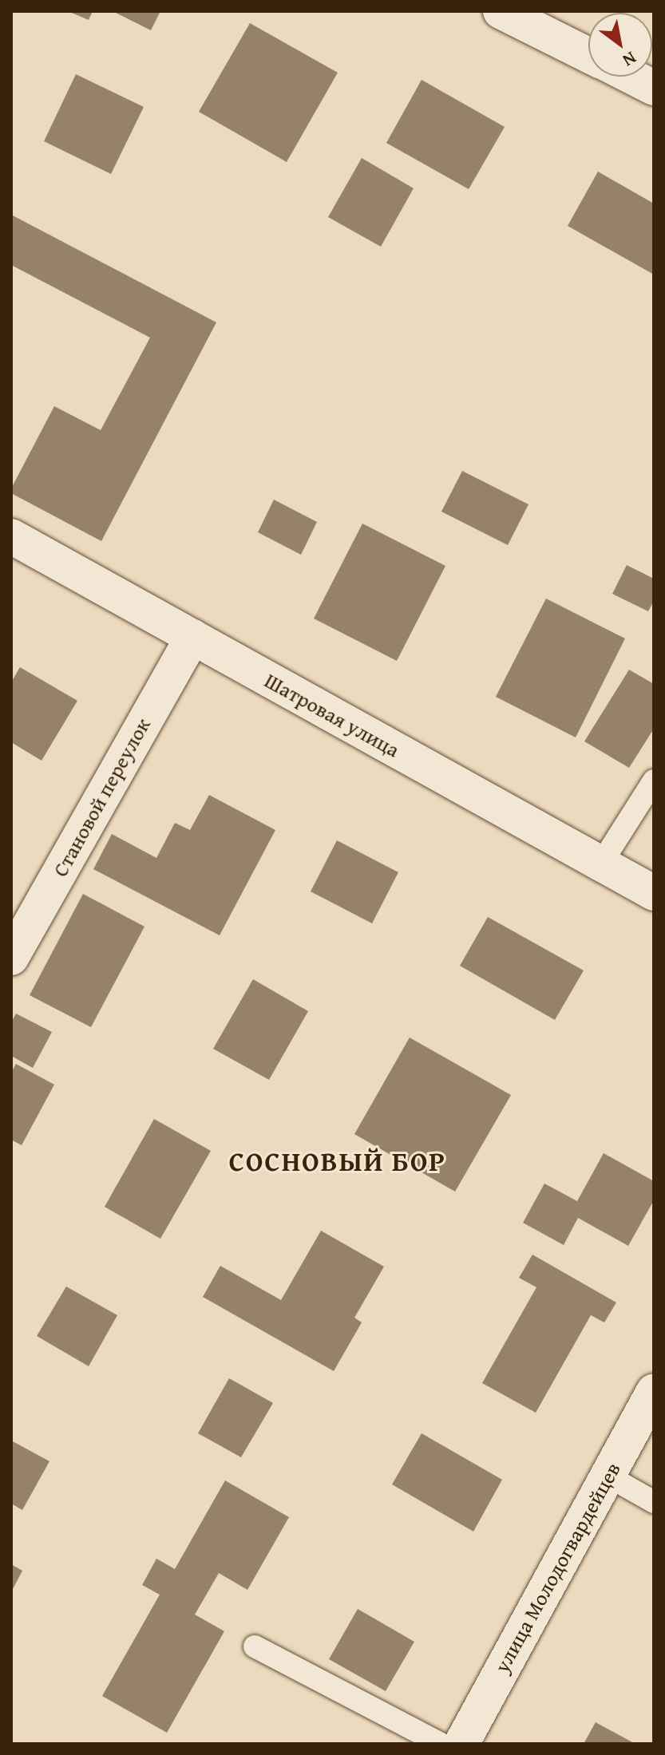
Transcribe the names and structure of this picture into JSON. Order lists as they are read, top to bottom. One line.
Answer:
{"streets":{"street":["Шатровая улица","Становой переулок","улица Молодогвардейцев"]},"crossings":[["Шатровая улица","Становой переулок"]],"districts":["СОСНОВЫЙ БОР"],"north":"bottom right"}
